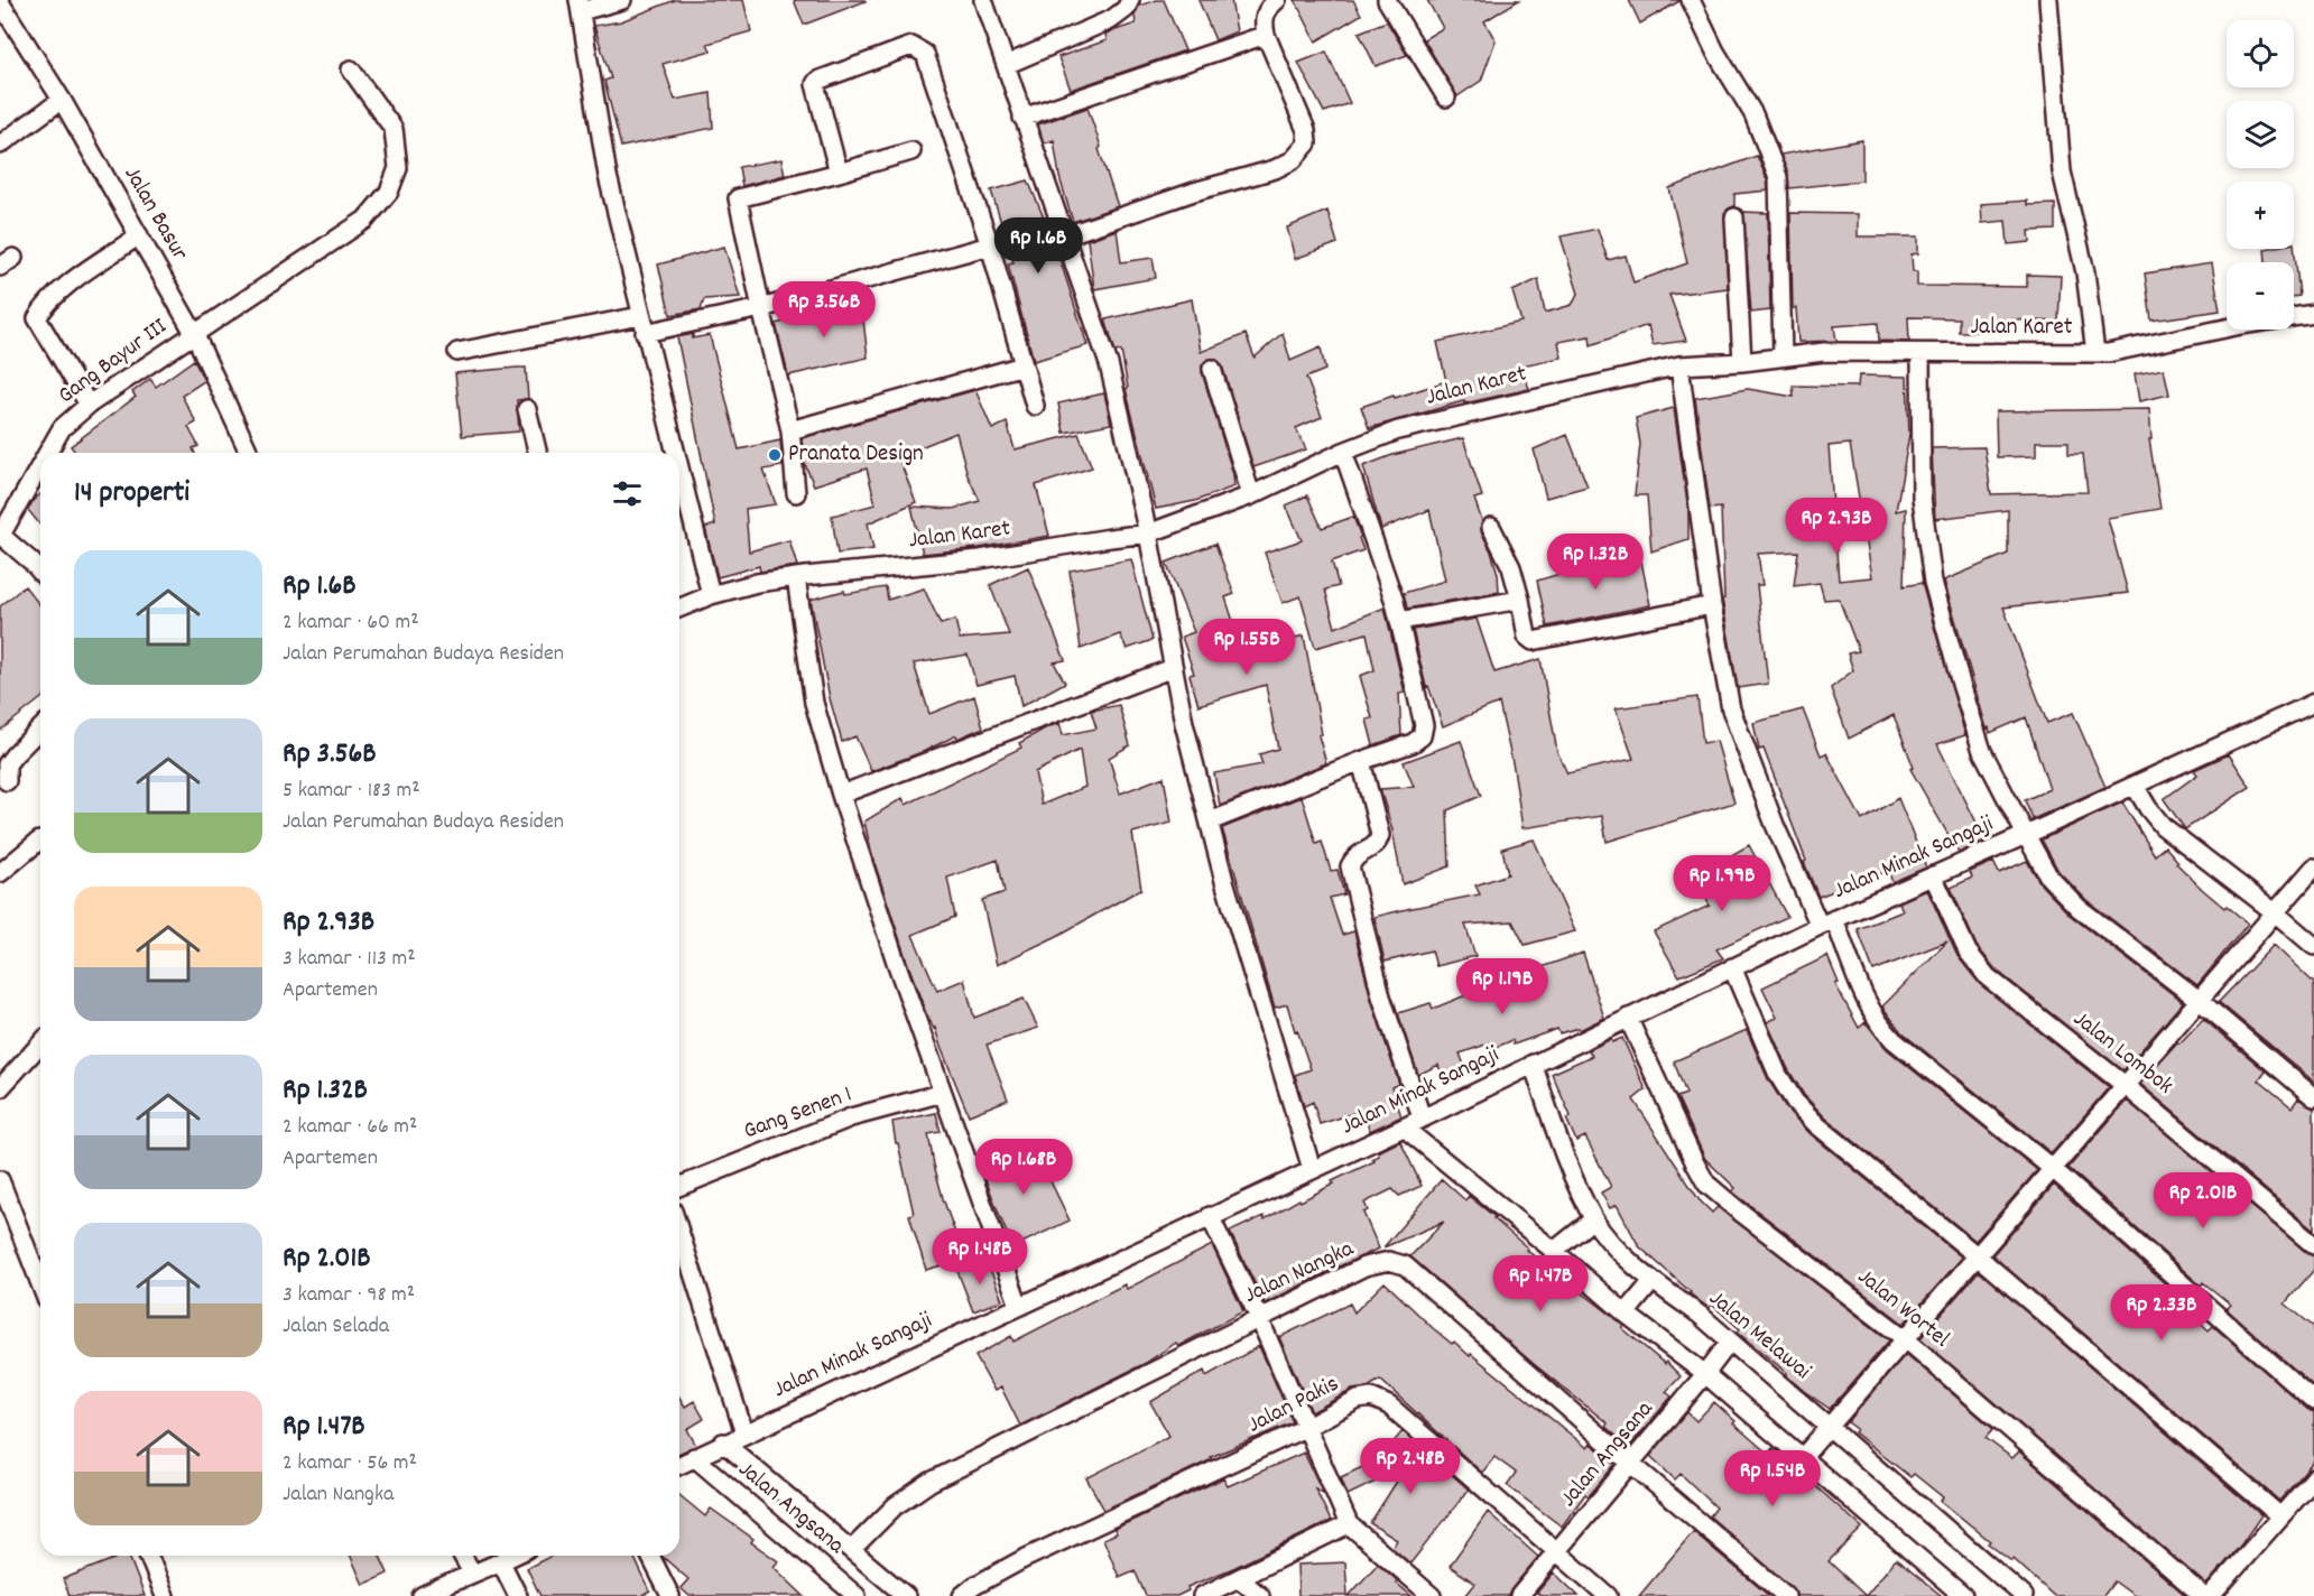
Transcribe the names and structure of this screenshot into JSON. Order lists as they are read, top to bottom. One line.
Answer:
{"streets":{"street":["Jalan Basur","Jalan Karet","Gang Bayur III","Jalan Minak Sangaji","Jalan Lombok","Gang Senen 1","Jalan Nangka","Jalan Wortel","Jalan Melawai","Jalan Pakis","Jalan Angsana"]},"crossings":[["Jalan Basur","Gang Bayur III"],["Jalan Minak Sangaji","Jalan Lombok"],["Jalan Minak Sangaji","Jalan Wortel"],["Jalan Minak Sangaji","Jalan Melawai"],["Jalan Minak Sangaji","Jalan Angsana"],["Jalan Nangka","Jalan Angsana"],["Jalan Melawai","Jalan Angsana"],["Jalan Pakis","Jalan Angsana"]],"places":["Pranata Design"],"page":{"map_buttons":["+","−"],"price":["Rp 1.6B","Rp 3.56B","Rp 2.93B","Rp 1.32B","Rp 1.55B","Rp 1.99B","Rp 1.19B","Rp 1.68B","Rp 2.01B","Rp 1.48B","Rp 1.47B","Rp 2.33B","Rp 2.48B","Rp 1.54B"],"heading":"14 properti","list":[{"name":"Rp 1.6B","note":"2 kamar · 60 m² · Jalan Perumahan Budaya Residen"},{"name":"Rp 3.56B","note":"5 kamar · 183 m² · Jalan Perumahan Budaya Residen"},{"name":"Rp 2.93B","note":"3 kamar · 113 m² · Apartemen"},{"name":"Rp 1.32B","note":"2 kamar · 66 m² · Apartemen"},{"name":"Rp 2.01B","note":"3 kamar · 98 m² · Jalan Selada"},{"name":"Rp 1.47B","note":"2 kamar · 56 m² · Jalan Nangka"}]}}
